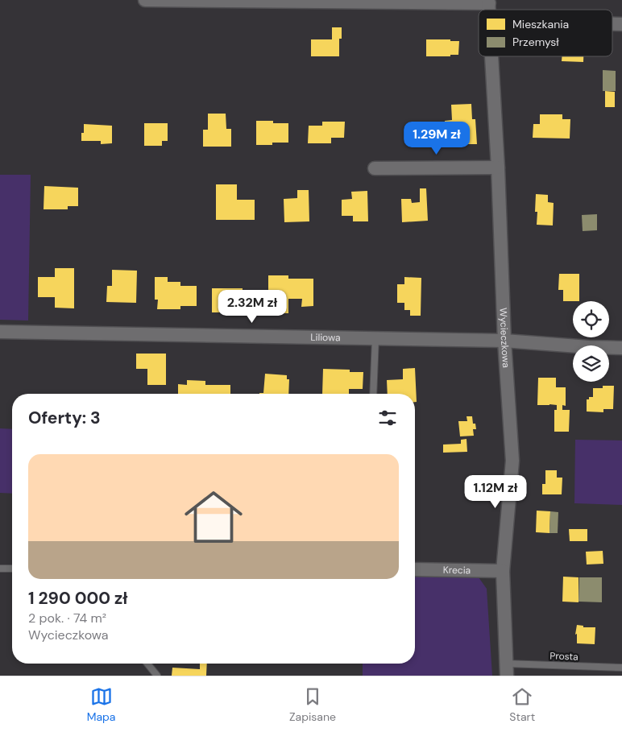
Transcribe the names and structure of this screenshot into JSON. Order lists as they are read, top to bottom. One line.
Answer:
{"streets":{"street":["Liliowa","Wycieczkowa","Krecia"],"lane":["Prosta"]},"crossings":[["Liliowa","Wycieczkowa"],["Wycieczkowa","Krecia"],["Wycieczkowa","Prosta"]],"legend":["Mieszkania","Przemysł"],"page":{"price":["1.29M zł","2.32M zł","1.12M zł"],"heading":"Oferty: 3","list":[{"name":"1 290 000 zł","note":"2 pok. · 74 m² · Wycieczkowa"}],"tabs":["Mapa","Zapisane","Start"]}}
